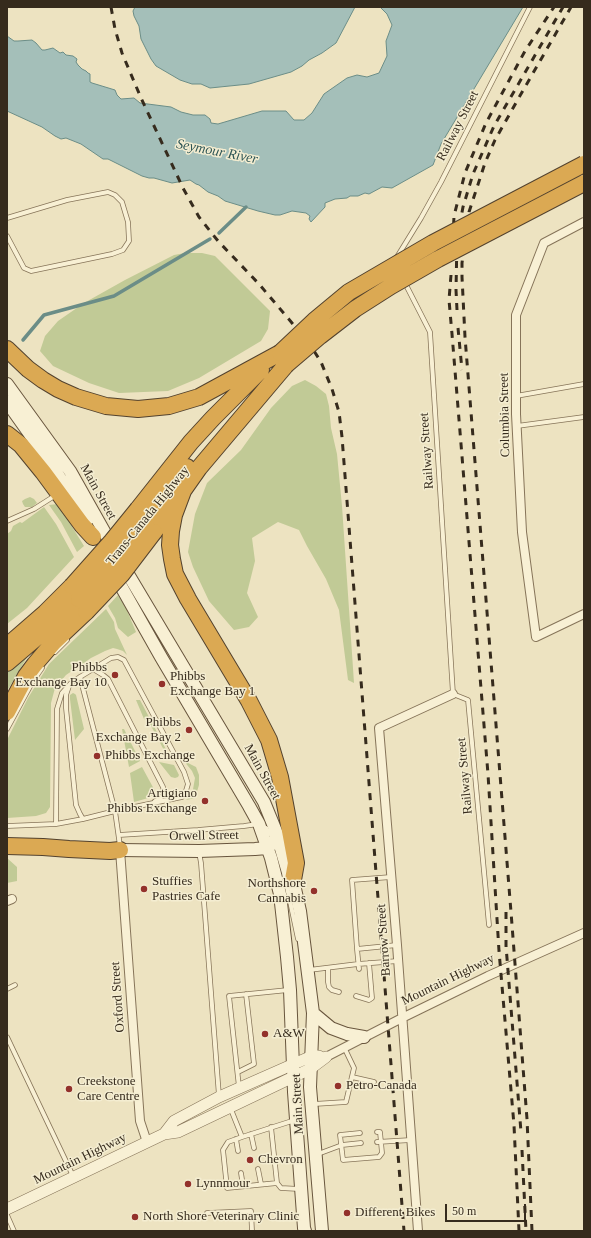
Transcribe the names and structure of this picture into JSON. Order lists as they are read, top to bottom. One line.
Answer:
{"streets":{"highway":["Trans-Canada Highway"],"main road":["Main Street","Orwell Street"],"street":["Columbia Street","Barrow Street","Mountain Highway","Oxford Street"],"lane":["Railway Street"]},"crossings":[["Railway Street","Barrow Street"],["Main Street","Orwell Street"],["Main Street","Mountain Highway"],["Orwell Street","Oxford Street"],["Barrow Street","Mountain Highway"],["Mountain Highway","Oxford Street"]],"water":["Seymour River"],"places":["Phibbs Exchange Bay 10","Phibbs Exchange Bay 1","Phibbs Exchange Bay 2","Phibbs Exchange","Artigiano Phibbs Exchange","Stuffies Pastries Cafe","Northshore Cannabis","A&W","Petro-Canada","Creekstone Care Centre","Chevron","Lynnmour","Different Bikes","North Shore Veterinary Clinic"],"scale_bar":"50 m"}
